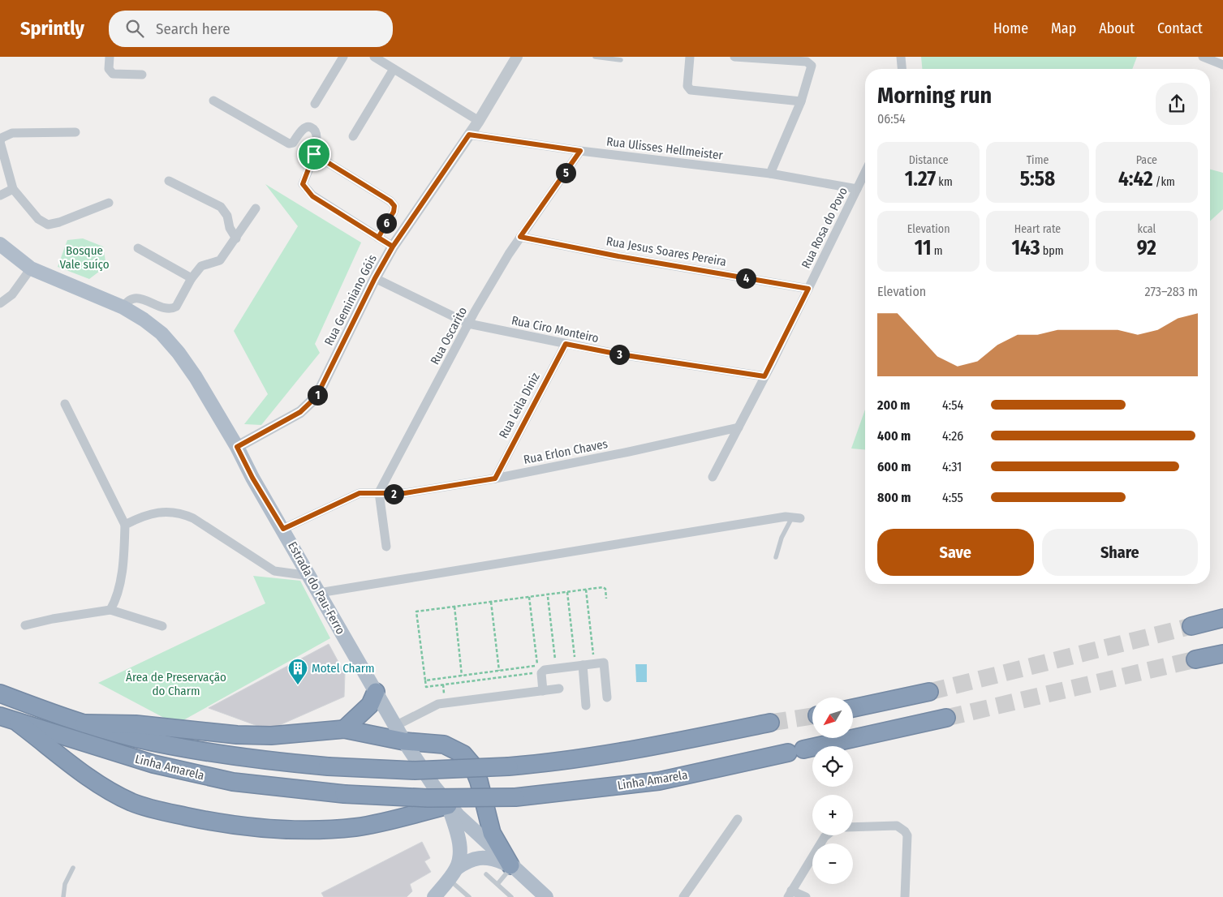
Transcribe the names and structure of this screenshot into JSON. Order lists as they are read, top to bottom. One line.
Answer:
{"streets":{"highway":["Linha Amarela"],"main road":["Estrada do Pau-Ferro"],"street":["Rua Ulisses Hellmeister","Rua Rosa do Povo","Rua Jesus Soares Pereira","Rua Geminiano Góis","Rua Ciro Monteiro","Rua Oscarito","Rua Leila Diniz","Rua Erlon Chaves"]},"crossings":[["Rua Ulisses Hellmeister","Rua Rosa do Povo"],["Rua Ulisses Hellmeister","Rua Geminiano Góis"],["Rua Ulisses Hellmeister","Rua Oscarito"],["Rua Rosa do Povo","Rua Jesus Soares Pereira"],["Rua Rosa do Povo","Rua Ciro Monteiro"],["Rua Rosa do Povo","Rua Erlon Chaves"],["Rua Jesus Soares Pereira","Rua Oscarito"],["Rua Geminiano Góis","Rua Ciro Monteiro"],["Rua Geminiano Góis","Estrada do Pau-Ferro"],["Rua Ciro Monteiro","Rua Oscarito"],["Rua Ciro Monteiro","Rua Leila Diniz"],["Rua Oscarito","Rua Erlon Chaves"],["Rua Leila Diniz","Rua Erlon Chaves"],["Rua Erlon Chaves","Estrada do Pau-Ferro"]],"parks":["Bosque Vale suíço","Área de Preservação do Charm"],"places":{"building":["Motel Charm"]},"north":"bottom left","page":{"header":"Sprintly","search":"Search here","nav":["Home","Map","About","Contact"],"heading":["Morning run","06:54"],"stats":[["Distance","1.27 km"],["Time","5:58"],["Pace","4:42 /km"],["Elevation","11 m"],["Heart rate","143 bpm"],["kcal","92"]],"pins":["5","6","4","3","1","2"],"chart":["Elevation","273–283 m"],"list":[{"name":"200 m","note":"4:54"},{"name":"400 m","note":"4:26"},{"name":"600 m","note":"4:31"},{"name":"800 m","note":"4:55"}],"buttons":["Save","Share"],"map_buttons":["+","−"]}}
